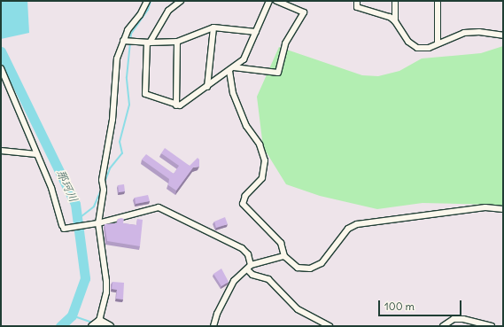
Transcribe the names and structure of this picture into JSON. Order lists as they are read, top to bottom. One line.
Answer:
{"water":["那珂川"],"scale_bar":"100 m"}
